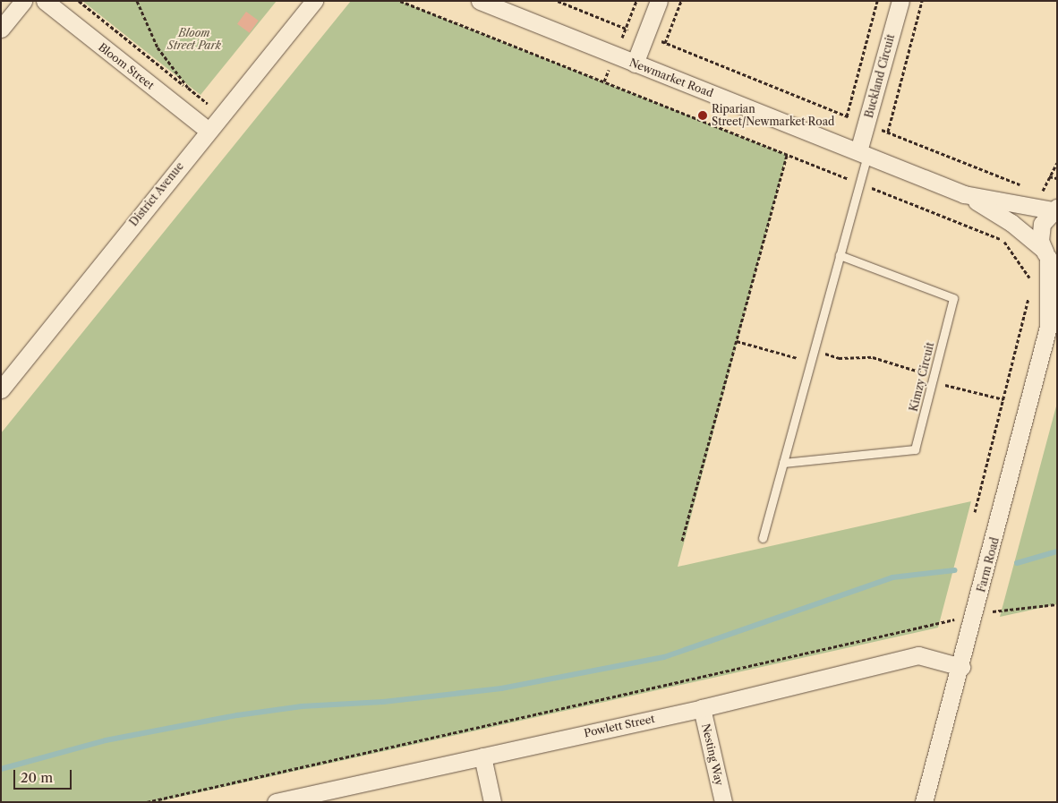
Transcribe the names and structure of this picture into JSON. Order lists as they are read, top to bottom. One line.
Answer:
{"streets":{"street":["Bloom Street","Buckland Circuit","Newmarket Road","District Avenue","Farm Road","Powlett Street","Nesting Way"],"lane":["Kimzy Circuit"]},"crossings":[["Bloom Street","District Avenue"],["Buckland Circuit","Newmarket Road"],["Newmarket Road","Farm Road"],["Farm Road","Powlett Street"],["Powlett Street","Nesting Way"]],"parks":["Bloom Street Park"],"places":["Riparian Street/Newmarket Road"],"scale_bar":"20 m"}
